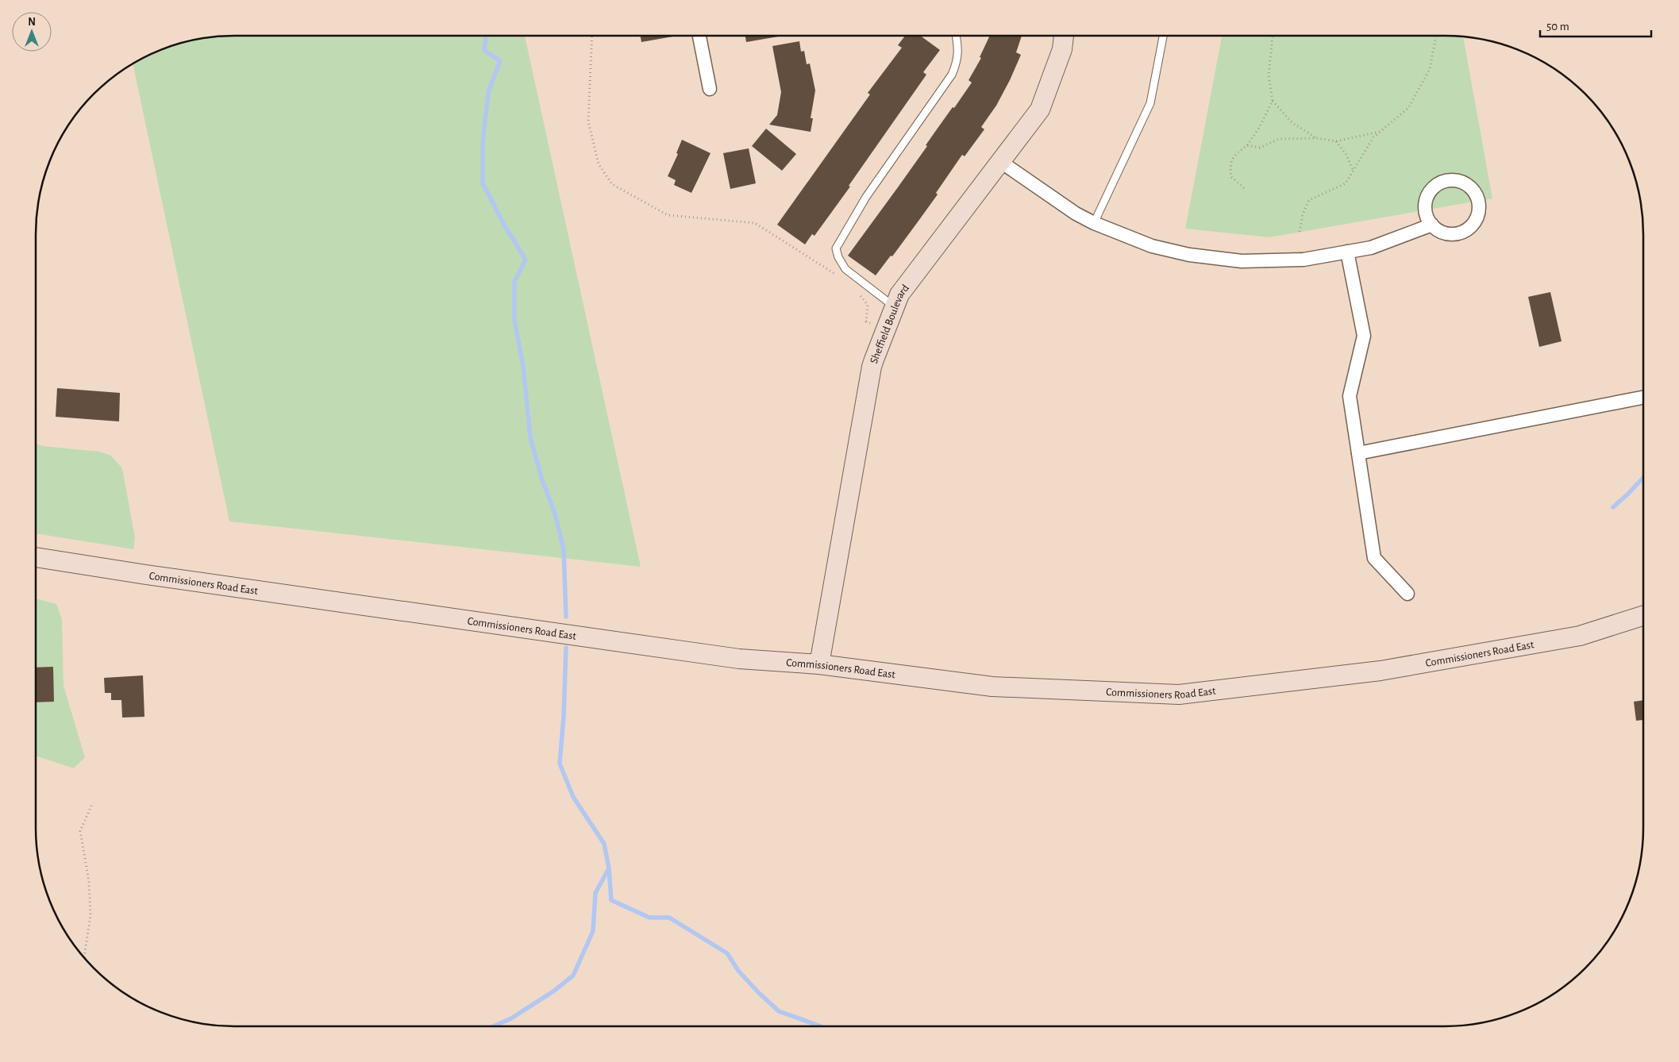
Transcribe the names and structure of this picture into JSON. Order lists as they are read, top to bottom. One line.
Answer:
{"streets":{"main road":["Sheffield Boulevard","Commissioners Road East"]},"crossings":[["Sheffield Boulevard","Commissioners Road East"]],"scale_bar":"50 m","north":"top"}
